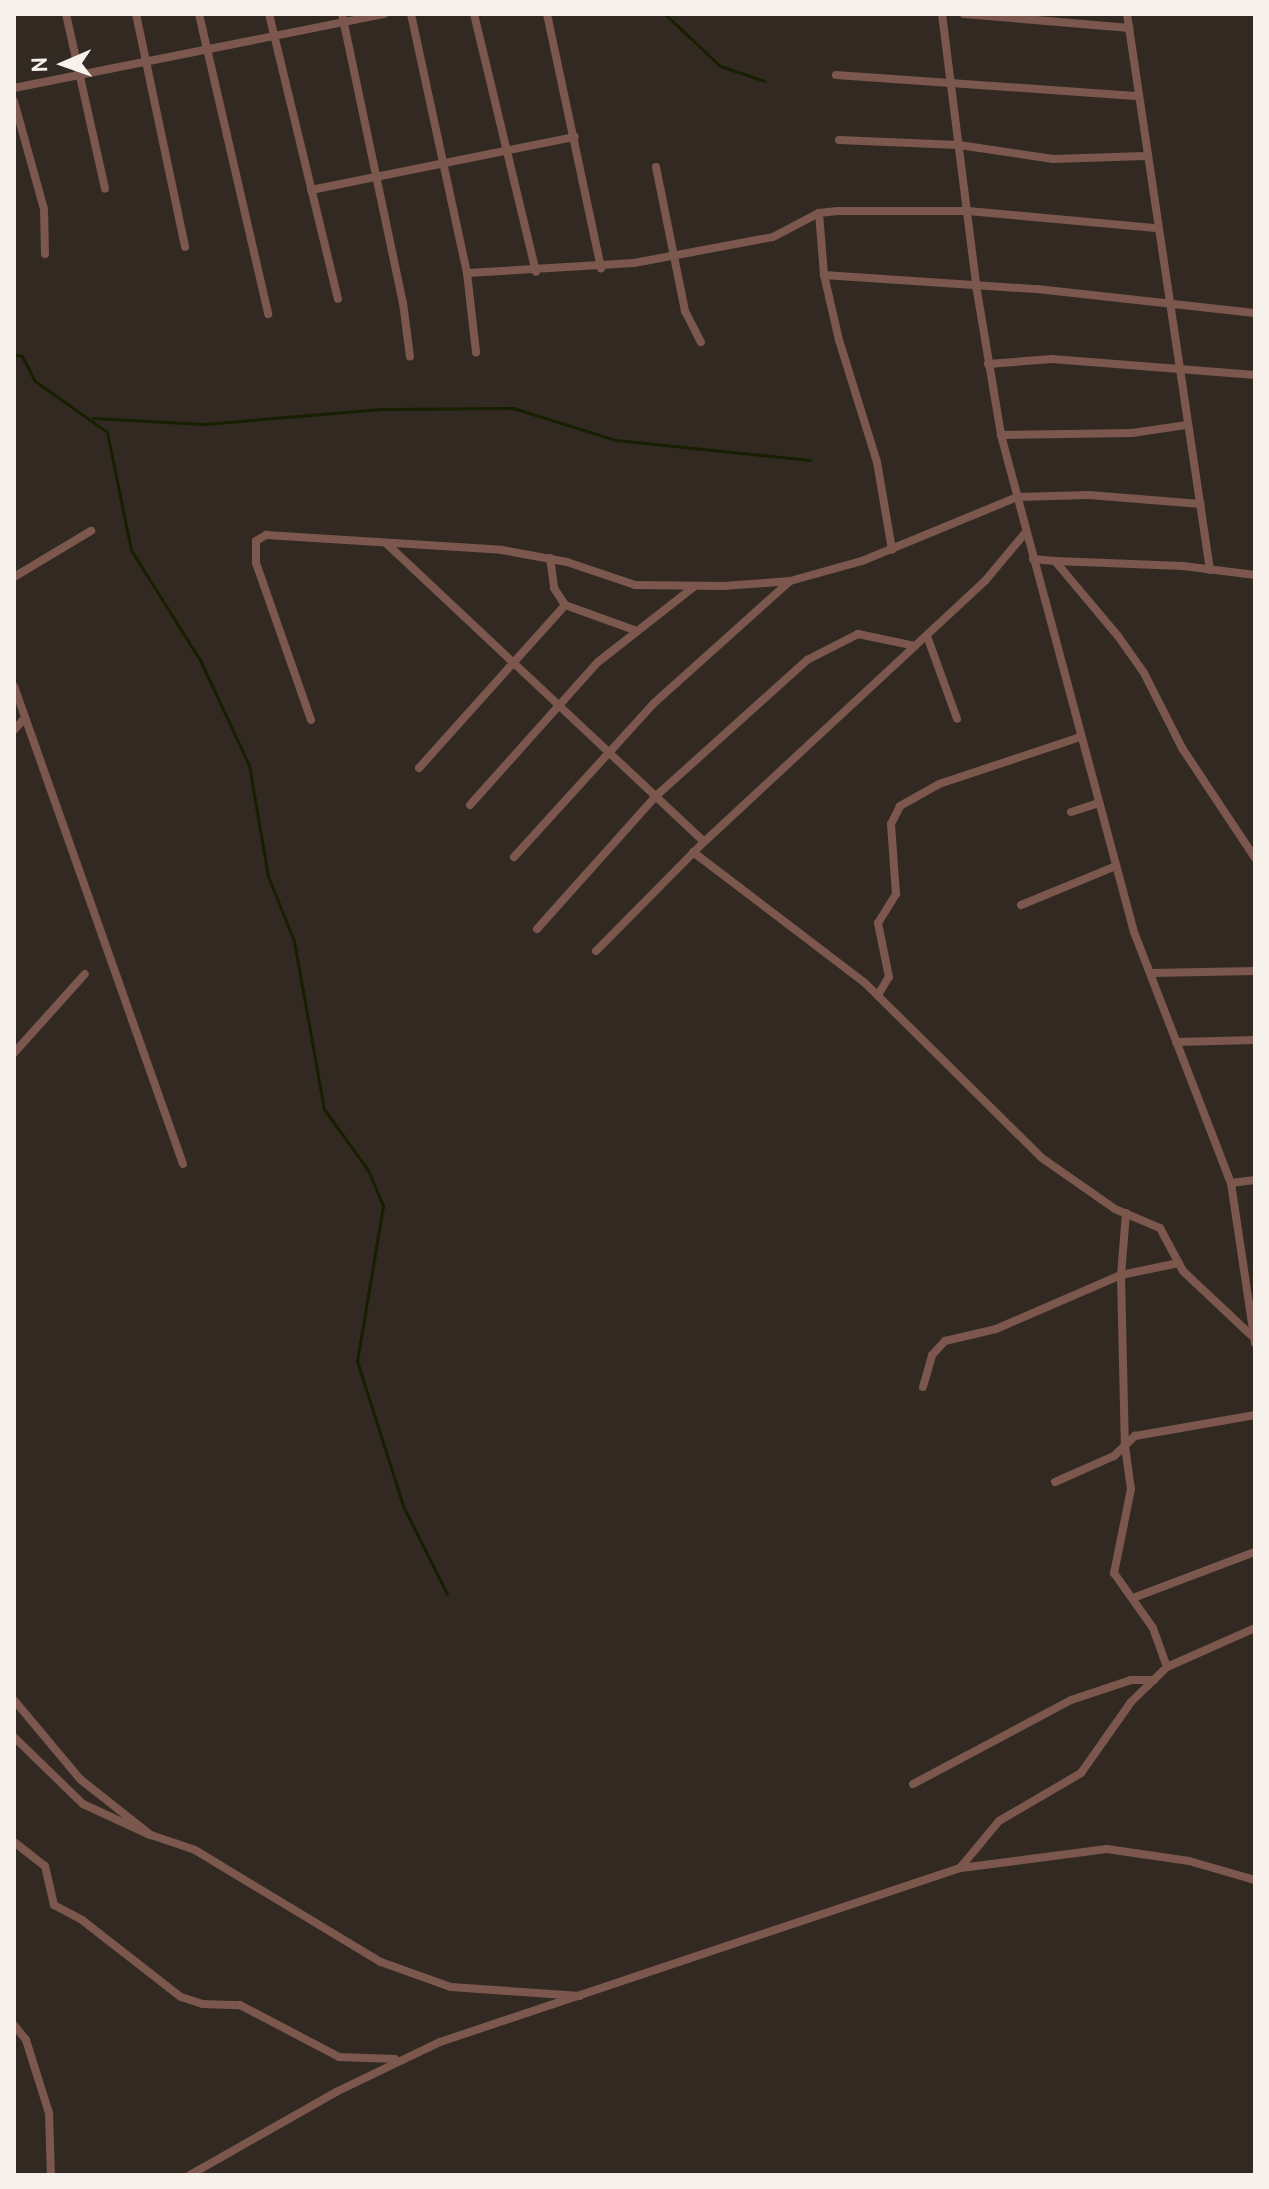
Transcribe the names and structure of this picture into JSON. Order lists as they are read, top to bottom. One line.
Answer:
{"north":"left"}
